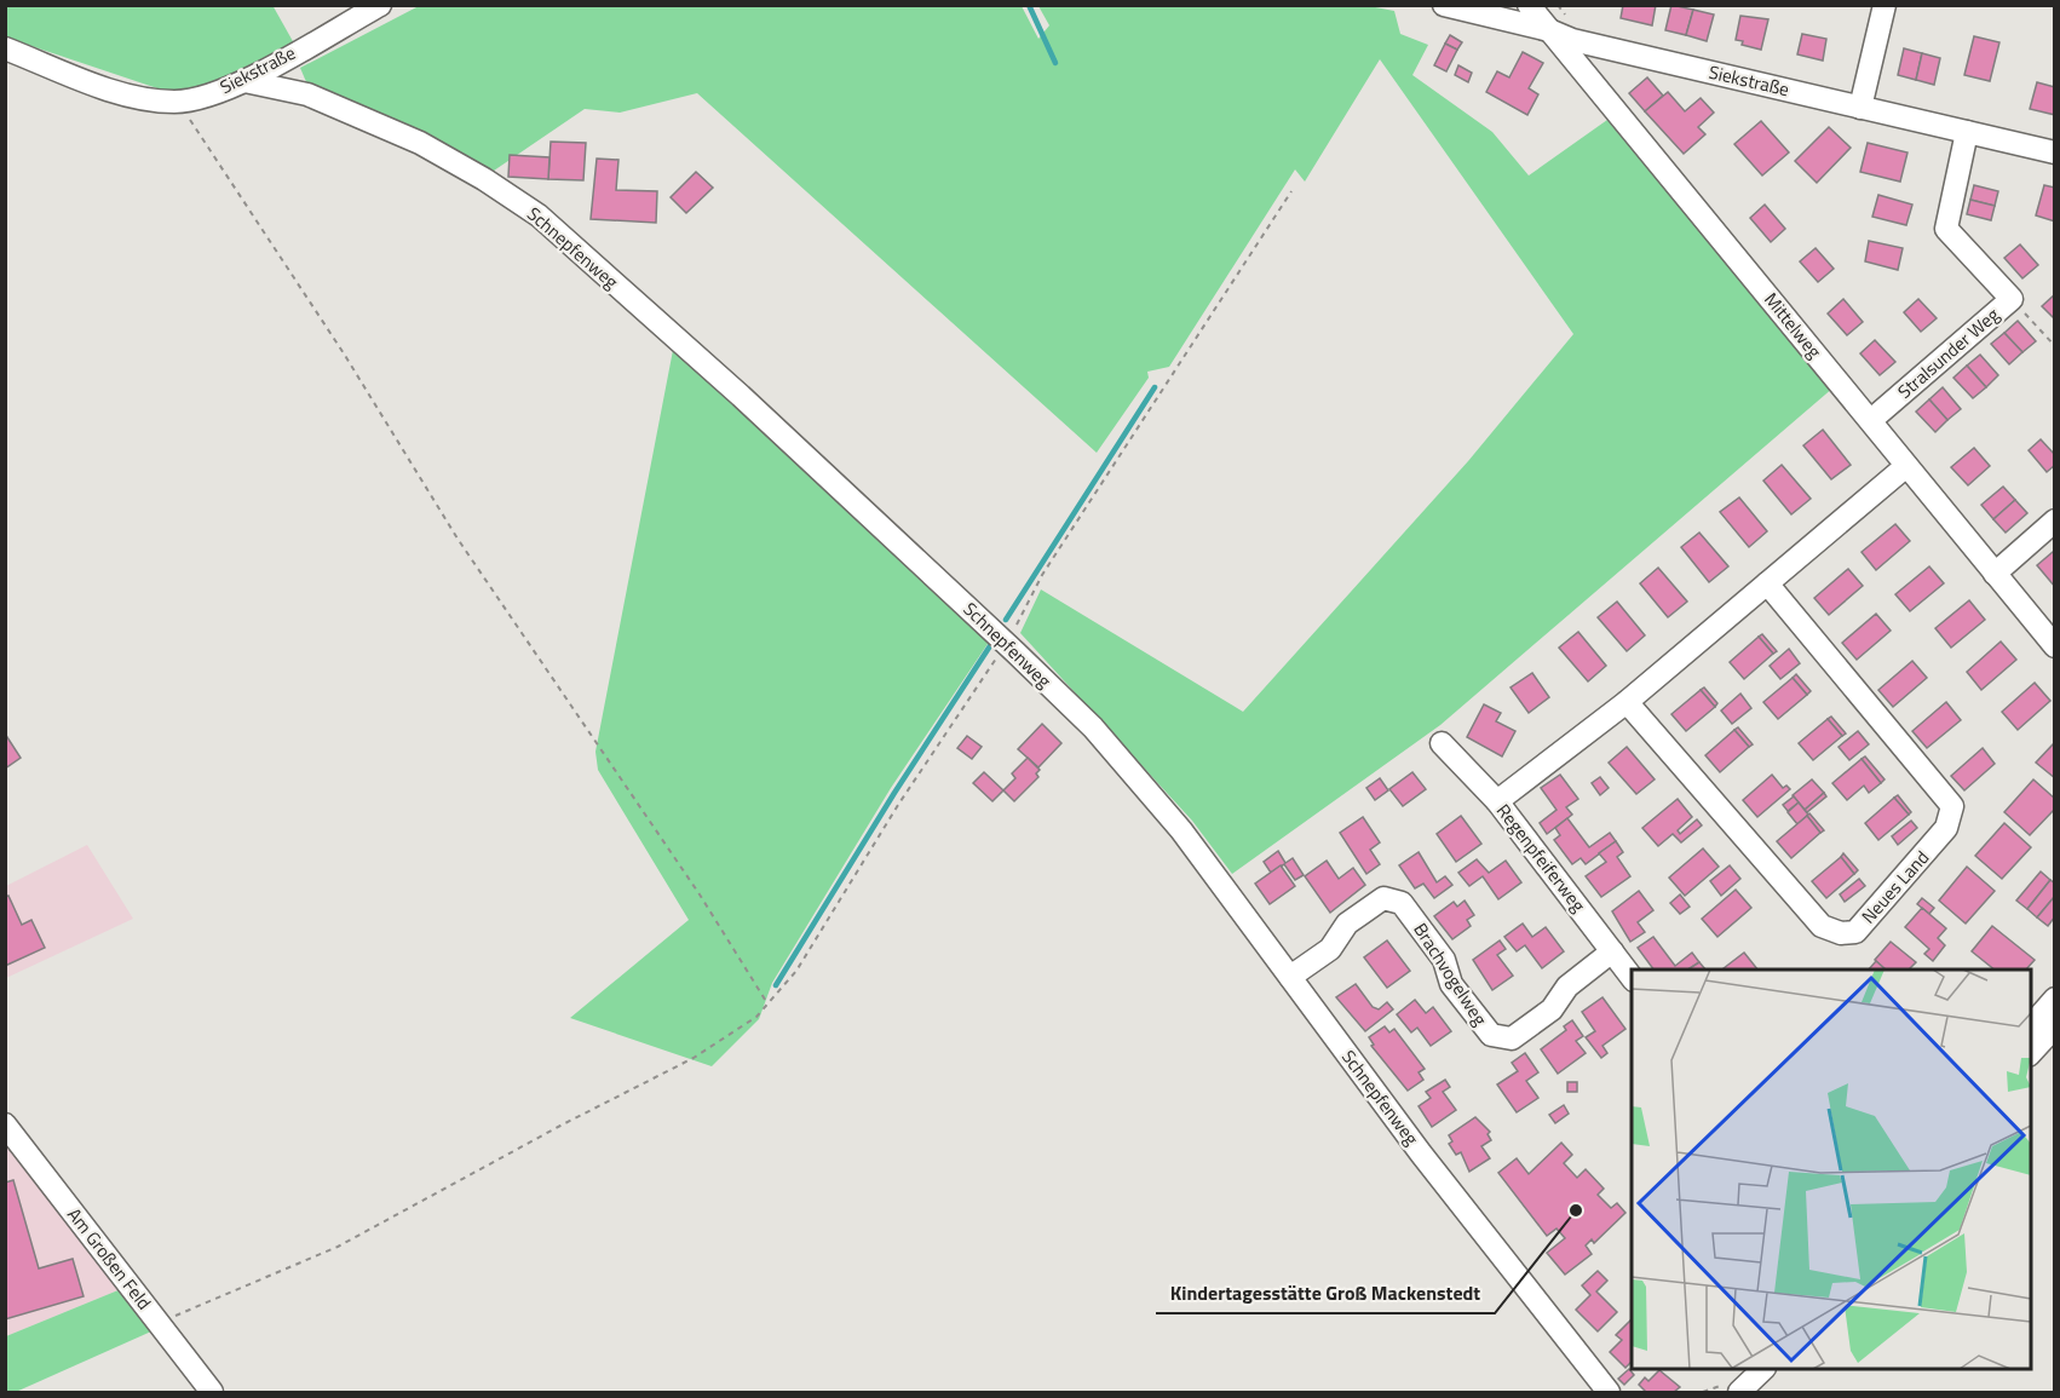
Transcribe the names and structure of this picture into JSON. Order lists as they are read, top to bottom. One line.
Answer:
{"streets":{"street":["Siekstraße","Schnepfenweg","Mittelweg","Stralsunder Weg","Regenpfeiferweg","Neues Land","Brachvogelweg","Am Großen Feld"]},"crossings":[["Siekstraße","Schnepfenweg"],["Siekstraße","Mittelweg"],["Siekstraße","Stralsunder Weg"],["Schnepfenweg","Brachvogelweg"],["Mittelweg","Stralsunder Weg"],["Regenpfeiferweg","Brachvogelweg"]],"places":["Kindertagesstätte Groß Mackenstedt"]}
